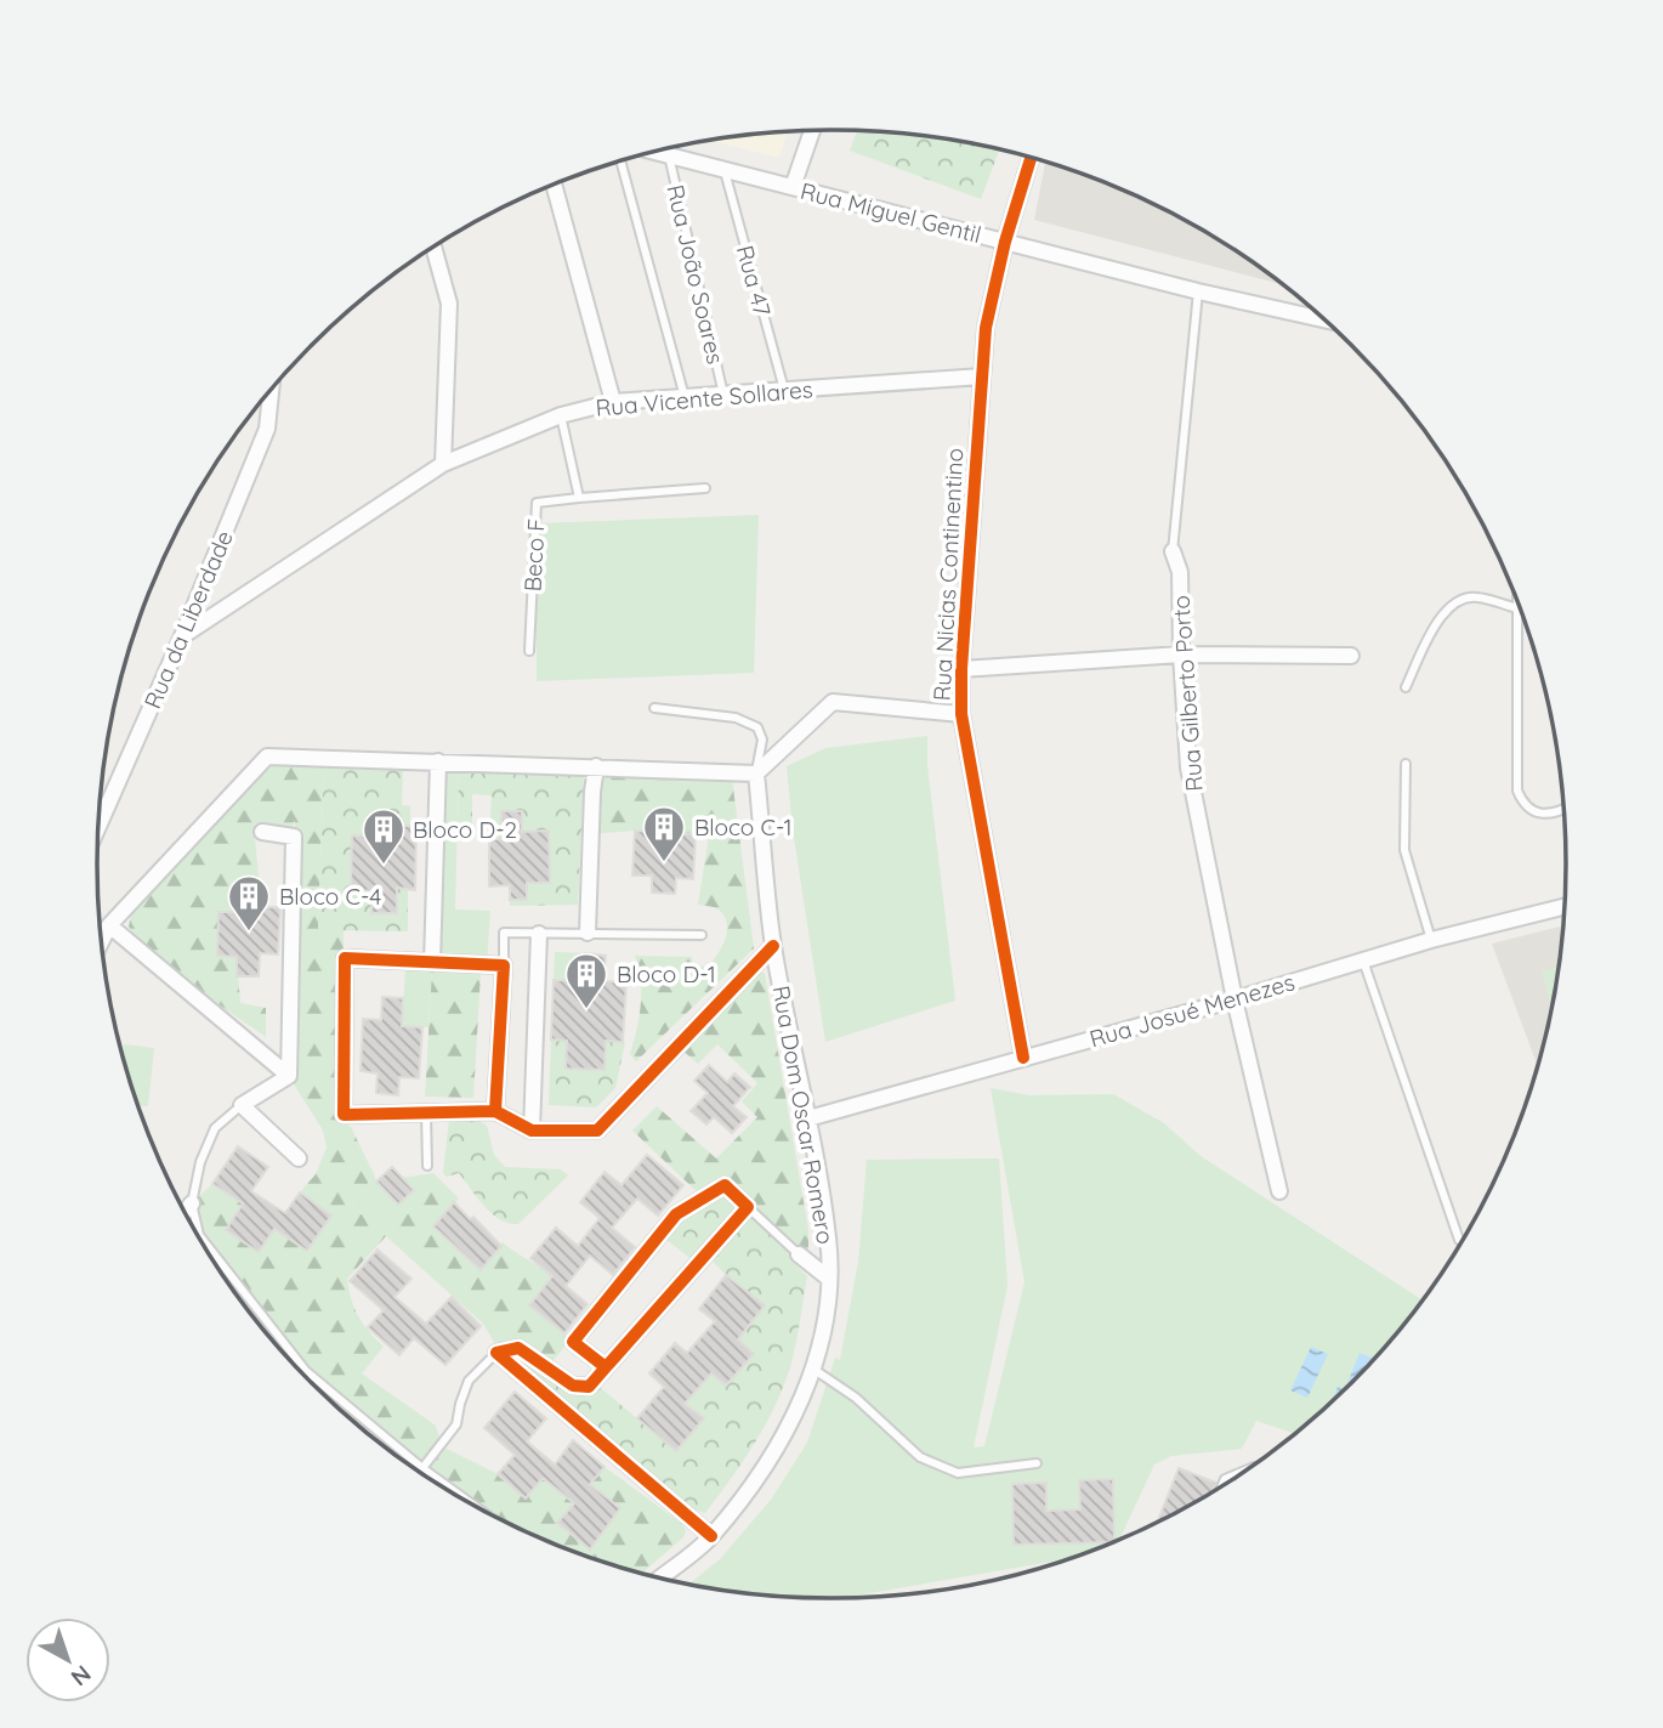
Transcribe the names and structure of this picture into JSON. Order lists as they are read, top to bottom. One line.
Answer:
{"streets":{"street":["Rua Miguel Gentil","Rua Vicente Sollares","Rua Nicias Continentino","Rua da Liberdade","Rua Gilberto Porto","Rua Josué Menezes","Rua Dom Oscar Romero"],"lane":["Rua João Soares","Rua 47","Beco F"]},"crossings":[["Rua Miguel Gentil","Rua João Soares"],["Rua Miguel Gentil","Rua 47"],["Rua Miguel Gentil","Rua Nicias Continentino"],["Rua Miguel Gentil","Rua Gilberto Porto"],["Rua João Soares","Rua Vicente Sollares"],["Rua 47","Rua Vicente Sollares"],["Rua Vicente Sollares","Rua Nicias Continentino"],["Rua Vicente Sollares","Rua da Liberdade"],["Rua Nicias Continentino","Rua Josué Menezes"],["Rua Gilberto Porto","Rua Josué Menezes"],["Rua Josué Menezes","Rua Dom Oscar Romero"]],"places":{"building":["Bloco C-1","Bloco D-2","Bloco C-4","Bloco D-1"]},"north":"bottom right"}
